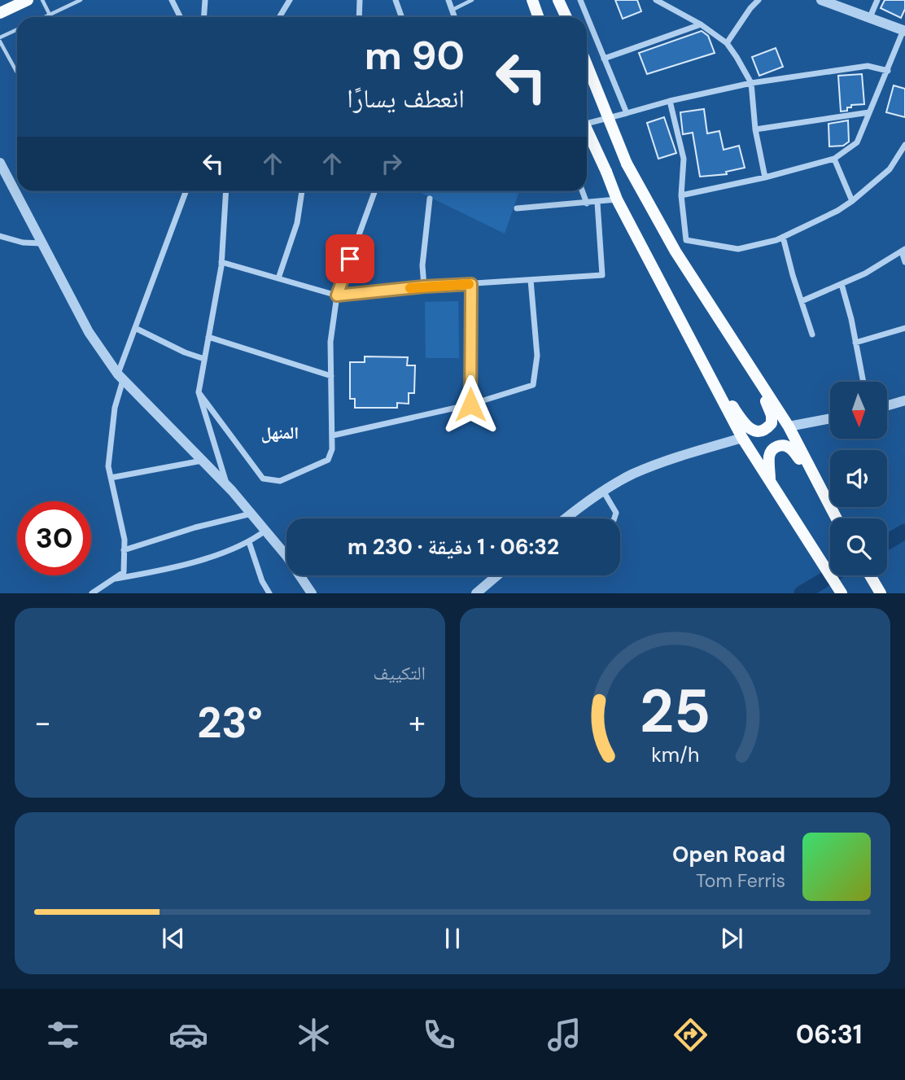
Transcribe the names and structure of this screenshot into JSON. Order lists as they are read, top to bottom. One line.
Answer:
{"districts":["المنهل"],"north":"bottom","page":{"turn":["90 m","انعطف يسارًا"],"limit":"30","trip":"06:32 · 1 دقيقة · 230 m","tile":"التكييف","heat":["−","23°","+"],"song":["Open Road","Tom Ferris"],"tabs":"06:31","gauge":["25","km/h"]}}
